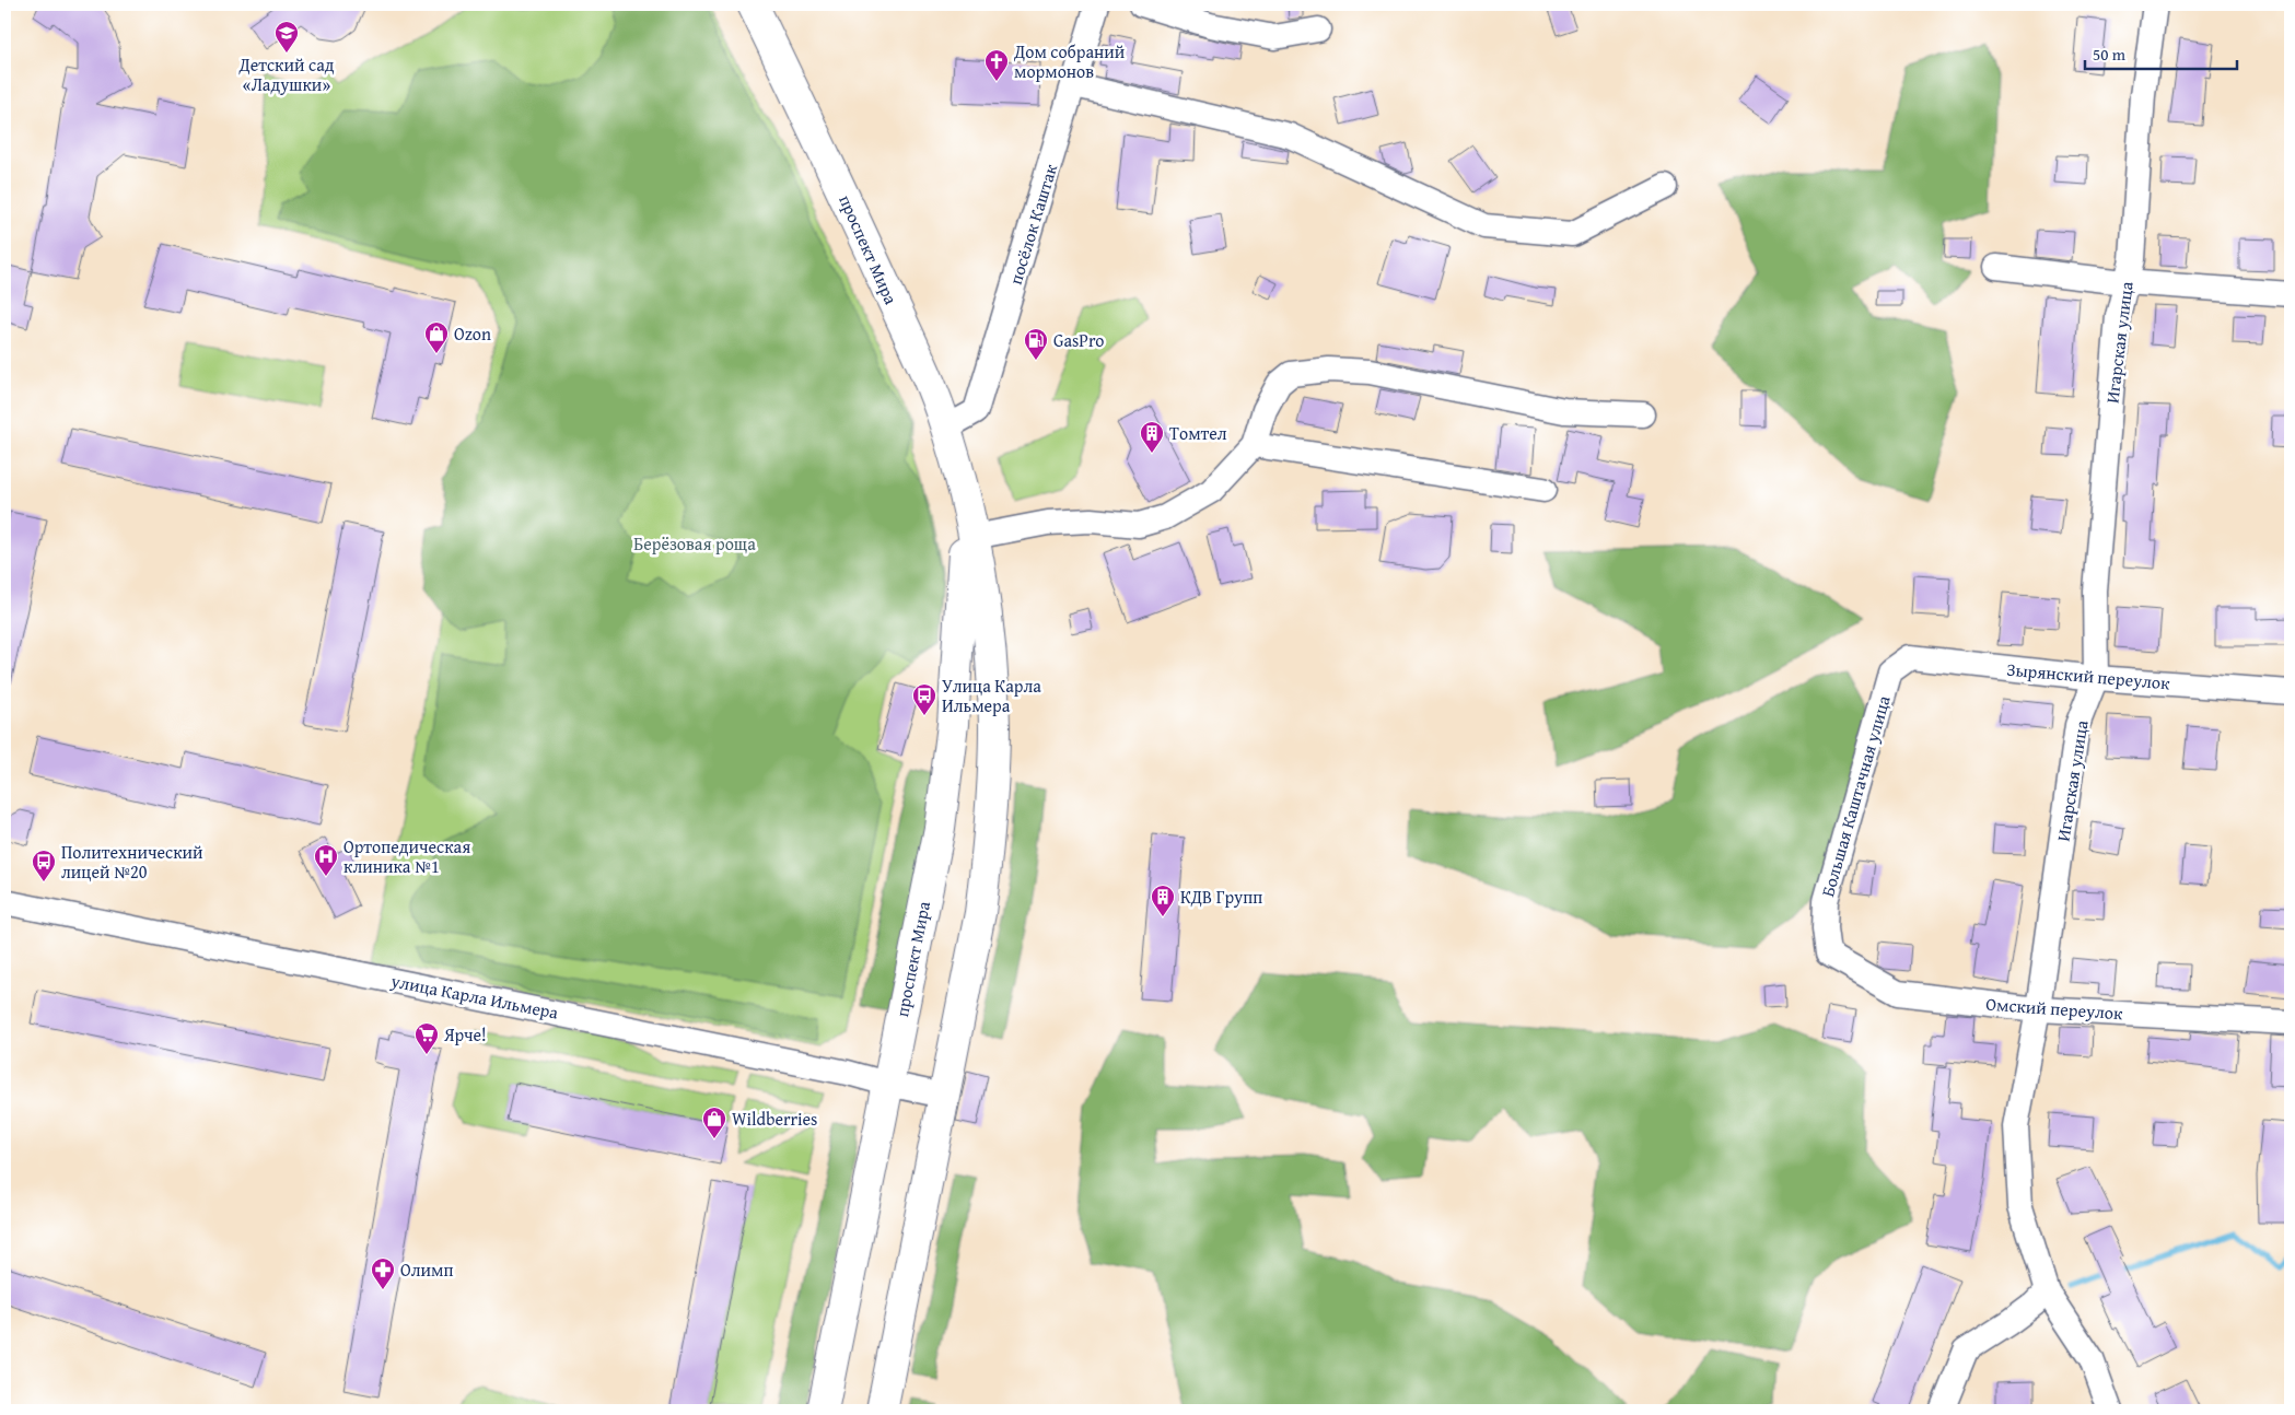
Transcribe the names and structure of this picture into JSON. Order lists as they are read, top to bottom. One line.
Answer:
{"streets":{"main road":["проспект Мира"],"street":["посёлок Каштак","Игарская улица","Зырянский переулок","Большая Каштачная улица","улица Карла Ильмера","Омский переулок"]},"crossings":[["посёлок Каштак","проспект Мира"],["проспект Мира","улица Карла Ильмера"],["Игарская улица","Зырянский переулок"],["Игарская улица","Омский переулок"],["Зырянский переулок","Большая Каштачная улица"],["Большая Каштачная улица","Омский переулок"]],"parks":["Берёзовая роща"],"places":{"school or university":["Детский сад «Ладушки»"],"church":["Дом собраний мормонов"],"shop":["Ozon","Wildberries"],"fuel station":["GasPro"],"building":["Томтел","КДВ Групп"],"bus stop":["Улица Карла Ильмера","Политехнический лицей №20"],"hospital":["Ортопедическая клиника №1"],"supermarket":["Ярче!"],"pharmacy":["Олимп"]},"scale_bar":"50 m"}
